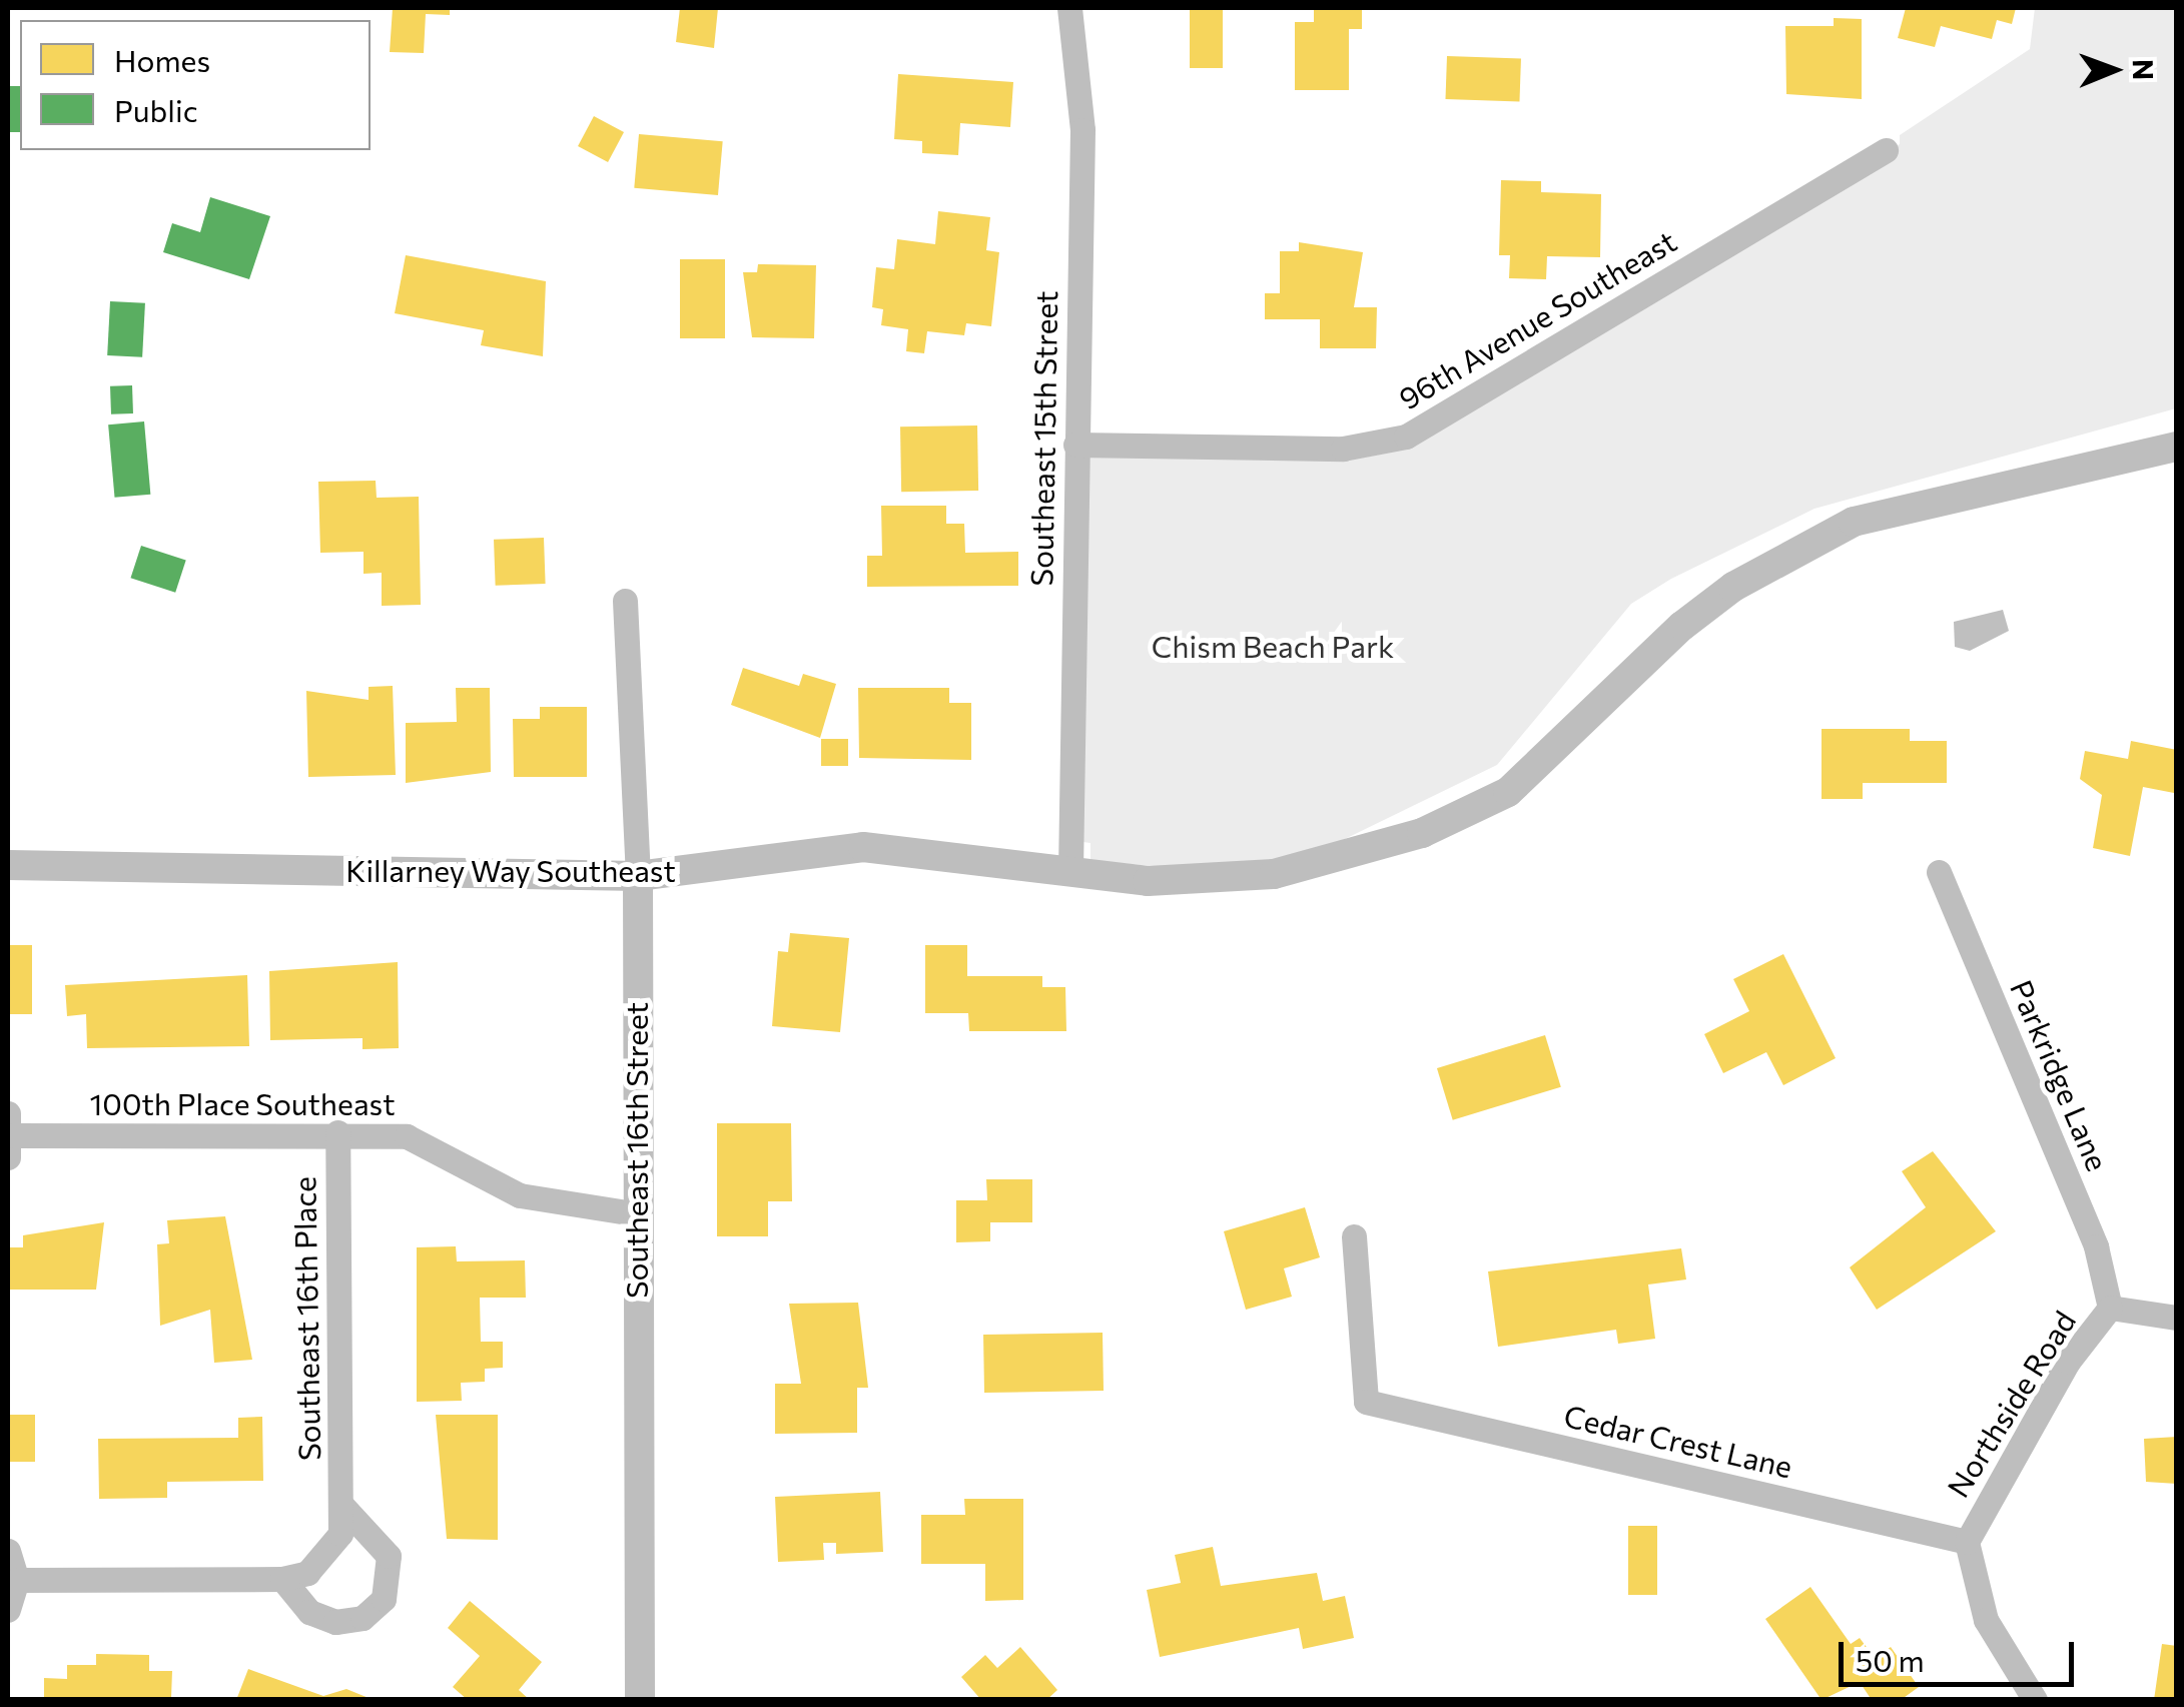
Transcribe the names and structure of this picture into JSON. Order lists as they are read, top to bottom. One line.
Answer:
{"streets":{"street":["96th Avenue Southeast","Southeast 15th Street","Killarney Way Southeast","Parkridge Lane","100th Place Southeast","Southeast 16th Street","Southeast 16th Place","Northside Road","Cedar Crest Lane"]},"crossings":[["96th Avenue Southeast","Southeast 15th Street"],["Southeast 15th Street","Killarney Way Southeast"],["Killarney Way Southeast","Southeast 16th Street"],["Parkridge Lane","Northside Road"],["100th Place Southeast","Southeast 16th Street"],["100th Place Southeast","Southeast 16th Place"],["Northside Road","Cedar Crest Lane"]],"parks":["Chism Beach Park"],"legend":["Homes","Public"],"scale_bar":"50 m","north":"right"}
